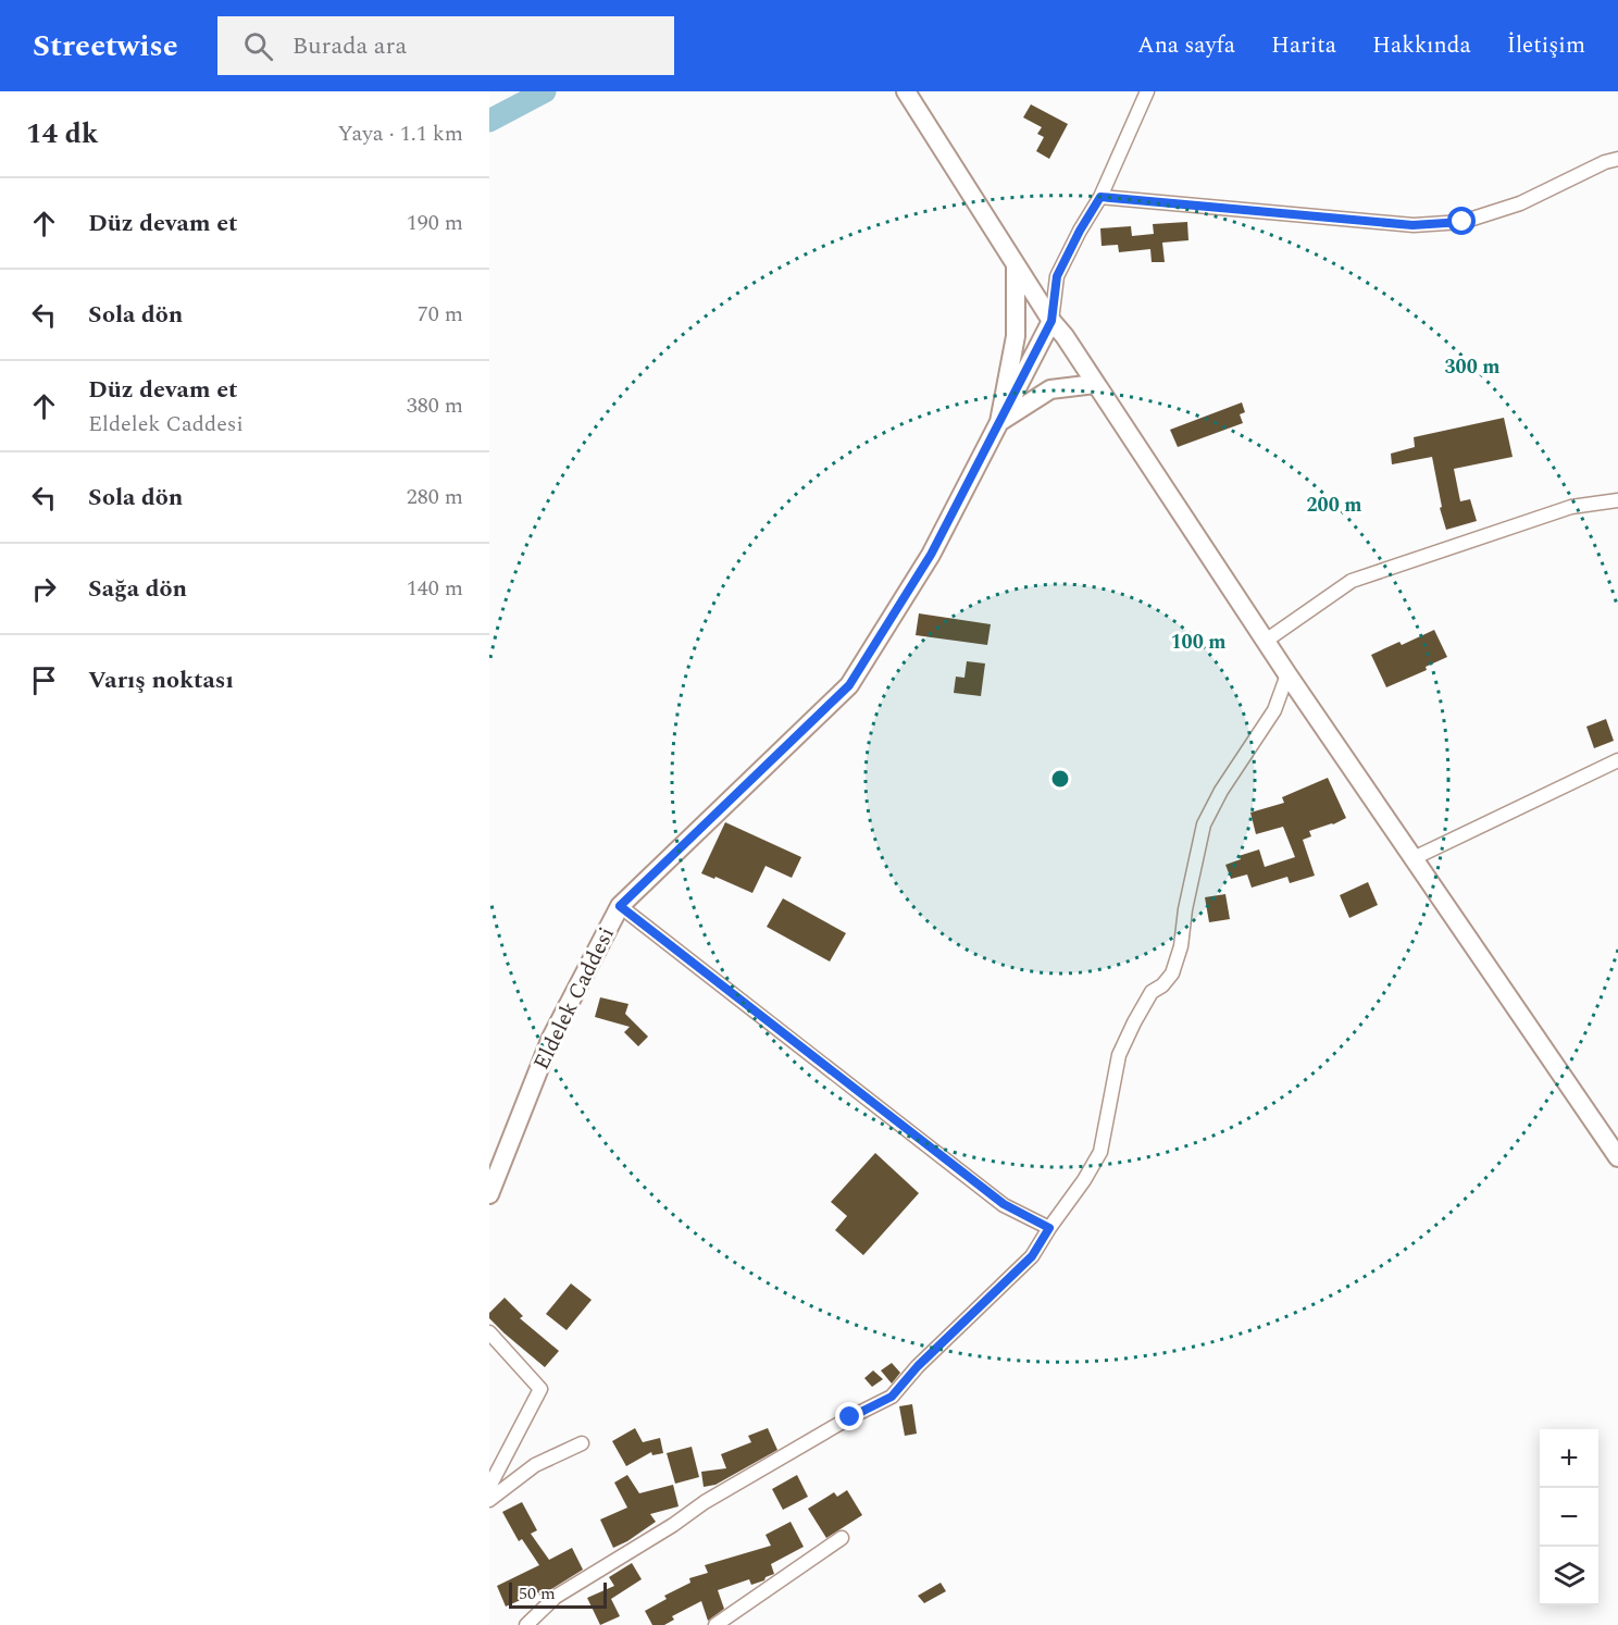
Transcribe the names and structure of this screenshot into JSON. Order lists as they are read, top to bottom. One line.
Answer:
{"streets":{"street":["Eldelek Caddesi"]},"scale_bar":"50 m","page":{"header":"Streetwise","search":"Burada ara","nav":["Ana sayfa","Harita","Hakkında","İletişim"],"heading":["14 dk","Yaya · 1.1 km"],"list":[["Düz devam et","190 m"],["Sola dön","70 m"],["Düz devam et","Eldelek Caddesi","380 m"],["Sola dön","280 m"],["Sağa dön","140 m"],"Varış noktası"],"map_buttons":["+","−"],"scale":"50 m"},"rings":["300 m","200 m","100 m"]}
